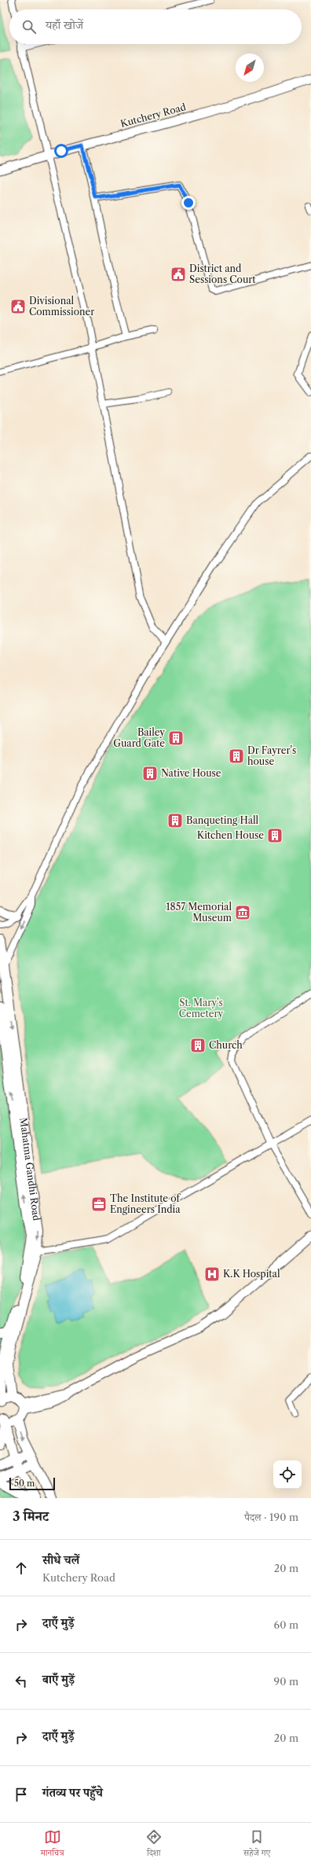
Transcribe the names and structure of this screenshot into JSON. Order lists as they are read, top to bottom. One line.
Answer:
{"streets":{"main road":["Mahatma Gandhi Road"],"street":["Kutchery Road"]},"parks":["St. Mary's Cemetery"],"places":{"public building":["District and Sessions Court","Divisional Commissioner"],"building":["Bailey Guard Gate","Dr Fayrer's house","Native House","Banqueting Hall","Kitchen House","Church"],"museum":["1857 Memorial Museum"],"office":["The Institute of Engineers India"],"hospital":["K.K Hospital"]},"scale_bar":"50 m","north":"bottom left","page":{"search":"यहाँ खोजें","scale":"50 m","heading":["3 मिनट","पैदल · 190 m"],"list":[["सीधे चलें","Kutchery Road","20 m"],["दाएँ मुड़ें","60 m"],["बाएँ मुड़ें","90 m"],["दाएँ मुड़ें","20 m"],"गंतव्य पर पहुँचे"],"nav":["मानचित्र","दिशा","सहेजे गए"]}}
